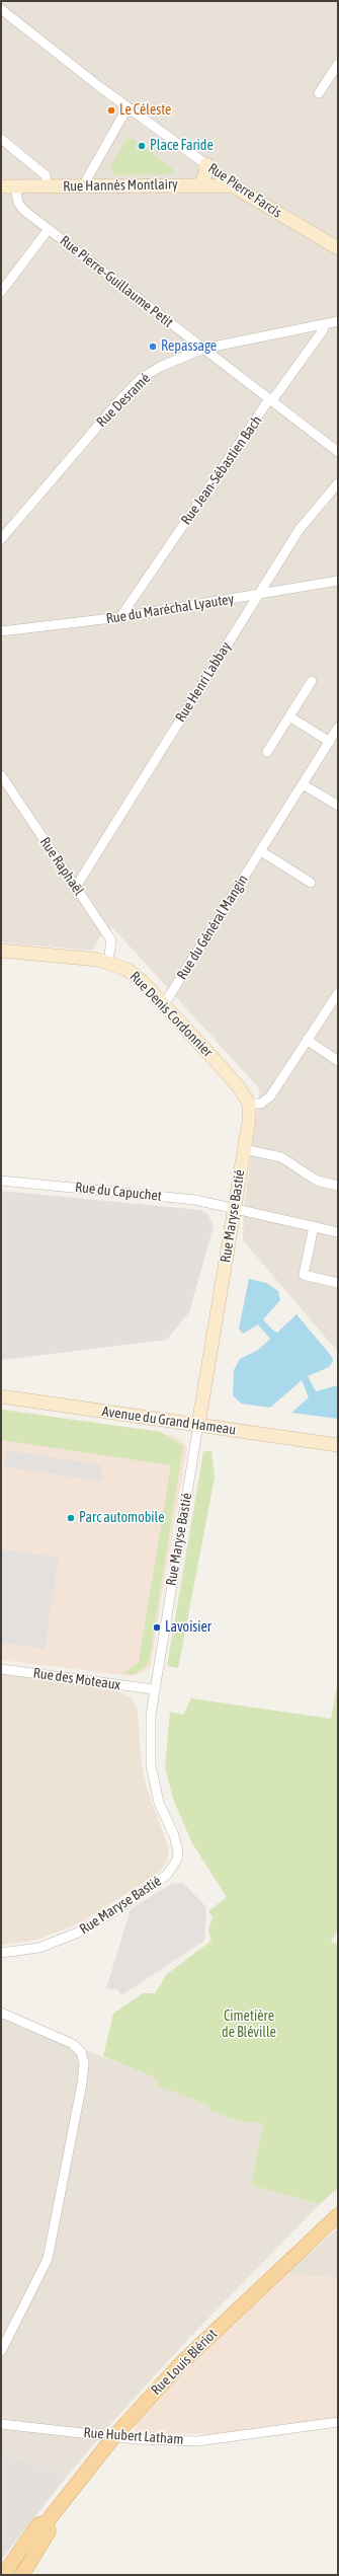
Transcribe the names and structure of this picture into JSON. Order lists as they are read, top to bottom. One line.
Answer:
{"streets":{"main road":["Rue Louis Blériot"],"street":["Rue Hannès Montlairy","Rue Pierre Farcis","Rue Pierre-Guillaume Petit","Rue Desramé","Rue Jean-Sébastien Bach","Rue du Maréchal Lyautey","Rue Henri Labbay","Rue Raphaël","Rue du Général Mangin","Rue Denis Cordonnier","Rue du Capuchet","Rue Maryse Bastié","Avenue du Grand Hameau","Rue des Moteaux","Rue Hubert Latham"]},"crossings":[["Rue Hannès Montlairy","Rue Pierre Farcis"],["Rue Hannès Montlairy","Rue Pierre-Guillaume Petit"],["Rue Pierre-Guillaume Petit","Rue Desramé"],["Rue Pierre-Guillaume Petit","Rue Jean-Sébastien Bach"],["Rue Desramé","Rue Jean-Sébastien Bach"],["Rue Jean-Sébastien Bach","Rue du Maréchal Lyautey"],["Rue du Maréchal Lyautey","Rue Henri Labbay"],["Rue Henri Labbay","Rue Raphaël"],["Rue Raphaël","Rue Denis Cordonnier"],["Rue du Général Mangin","Rue Denis Cordonnier"],["Rue Denis Cordonnier","Rue Maryse Bastié"],["Rue du Capuchet","Rue Maryse Bastié"],["Rue Maryse Bastié","Avenue du Grand Hameau"],["Rue Maryse Bastié","Rue des Moteaux"],["Rue Louis Blériot","Rue Hubert Latham"]],"parks":["Cimetière de Bléville"],"places":["Le Céleste","Place Faride","Repassage","Parc automobile","Lavoisier"]}
